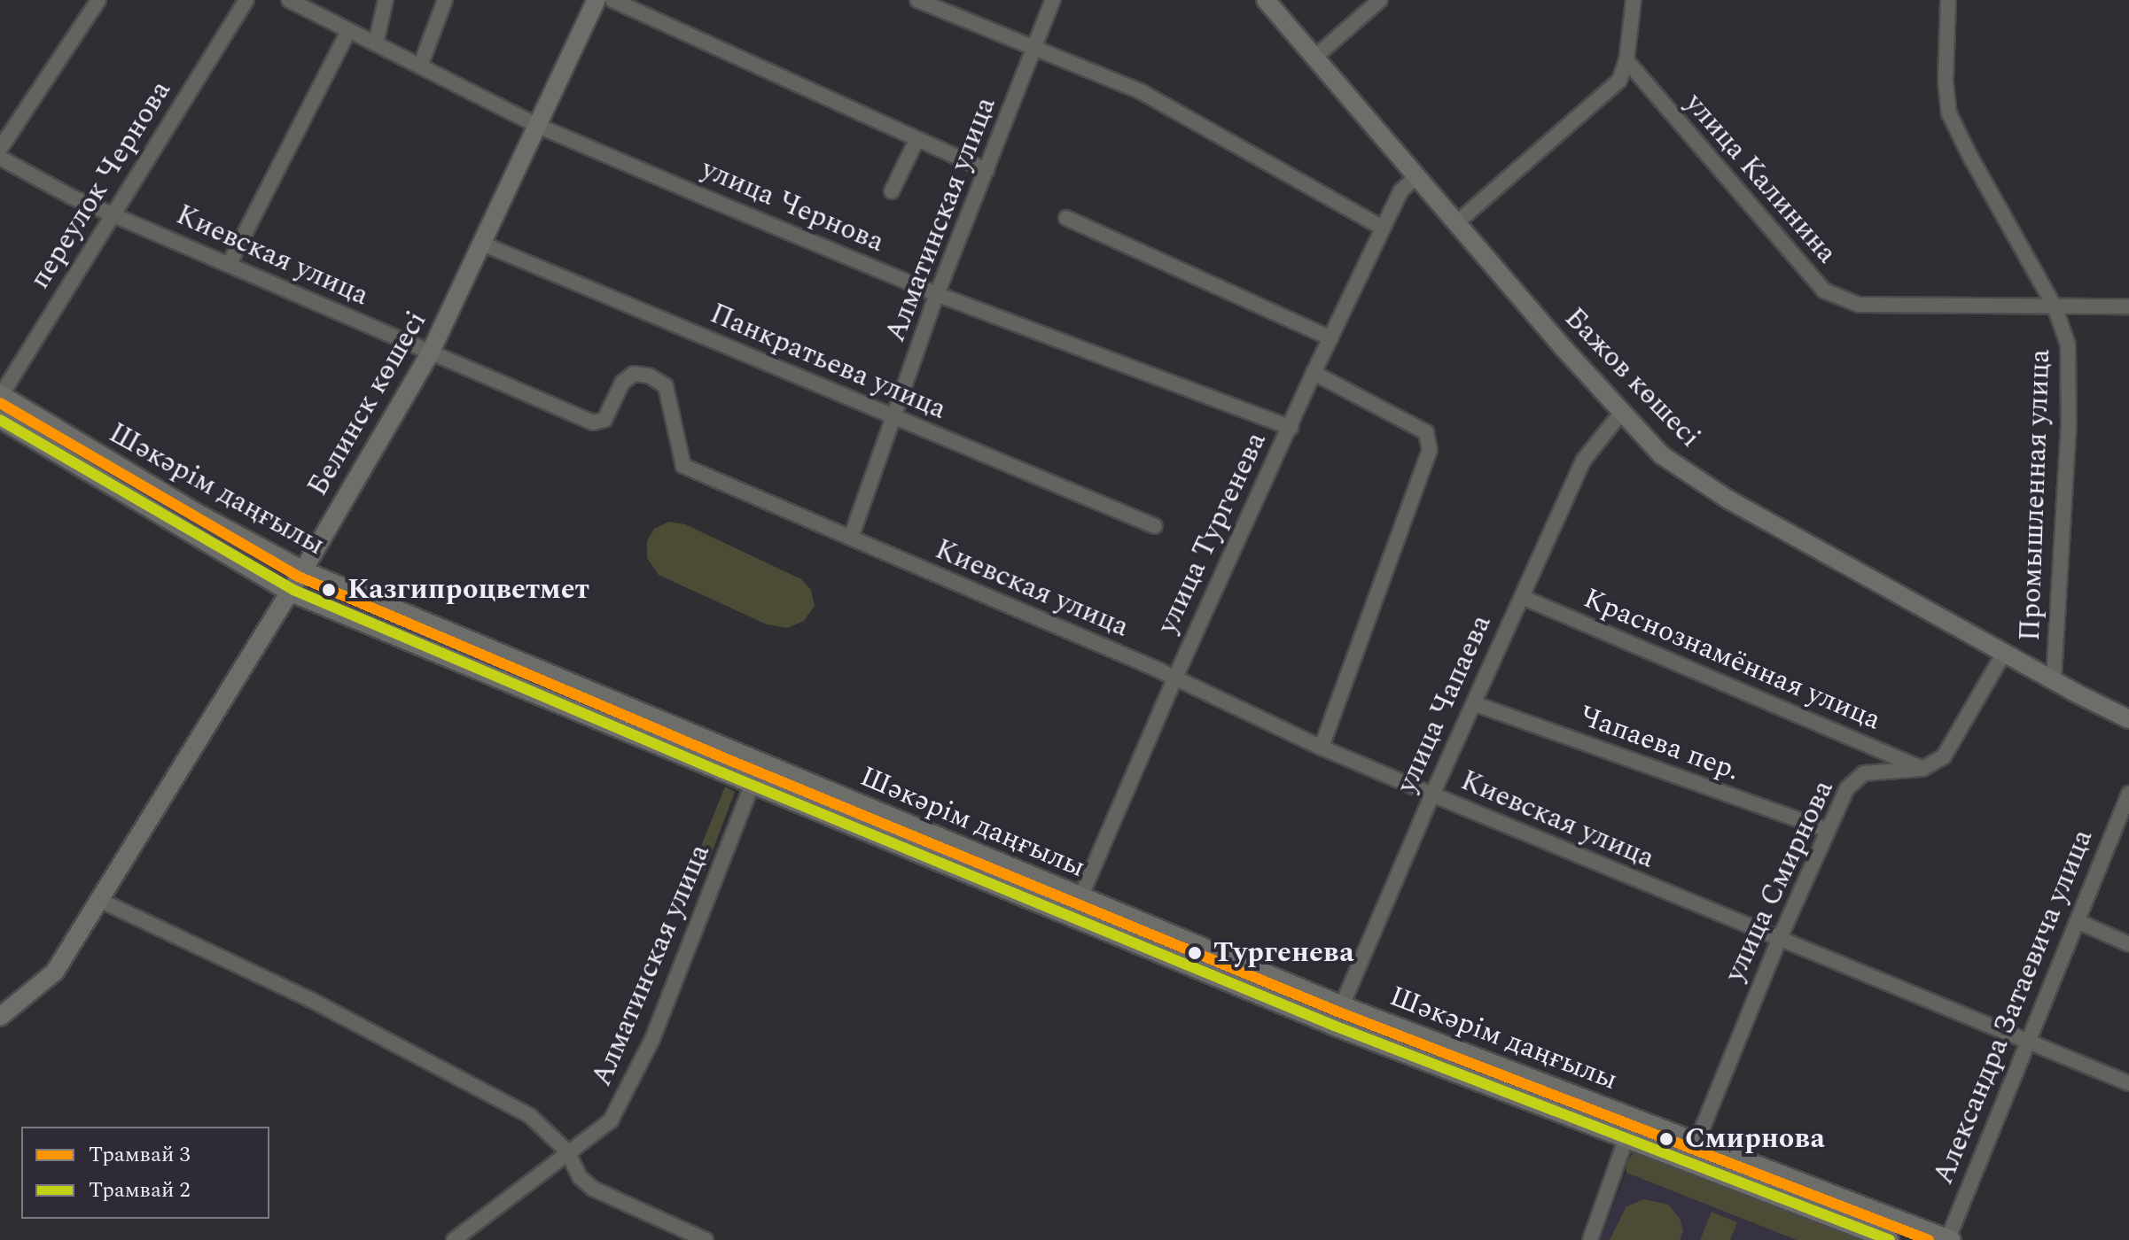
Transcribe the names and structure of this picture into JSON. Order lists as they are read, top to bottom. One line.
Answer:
{"streets":{"main road":["Бажов көшесі","Белинск көшесі","Шәкәрім даңғылы","улица Тургенева","улица Чапаева","улица Смирнова"],"street":["улица Калинина","переулок Чернова","улица Чернова","Алматинская улица","Киевская улица","Панкратьева улица","Промышленная улица","Краснознамённая улица","Чапаева пер.","Александра Затаевича улица"]},"crossings":[["улица Калинина","Промышленная улица"],["переулок Чернова","Киевская улица"],["переулок Чернова","Шәкәрім даңғылы"],["улица Чернова","Алматинская улица"],["улица Чернова","Белинск көшесі"],["улица Чернова","улица Тургенева"],["Алматинская улица","Киевская улица"],["Алматинская улица","Панкратьева улица"],["Алматинская улица","Шәкәрім даңғылы"],["Киевская улица","Белинск көшесі"],["Киевская улица","улица Тургенева"],["Киевская улица","улица Чапаева"],["Киевская улица","улица Смирнова"],["Киевская улица","Александра Затаевича улица"],["Панкратьева улица","Белинск көшесі"],["Бажов көшесі","Промышленная улица"],["Бажов көшесі","улица Тургенева"],["Бажов көшесі","улица Чапаева"],["Белинск көшесі","Шәкәрім даңғылы"],["Шәкәрім даңғылы","улица Тургенева"],["Шәкәрім даңғылы","улица Чапаева"],["Шәкәрім даңғылы","улица Смирнова"],["Шәкәрім даңғылы","Александра Затаевича улица"],["Краснознамённая улица","улица Чапаева"],["Краснознамённая улица","улица Смирнова"],["улица Чапаева","Чапаева пер."],["Чапаева пер.","улица Смирнова"]],"places":["Казгипроцветмет","Тургенева","Смирнова"],"lines":["tram line 3","tram line 2"],"legend":["Трамвай 3","Трамвай 2"]}
